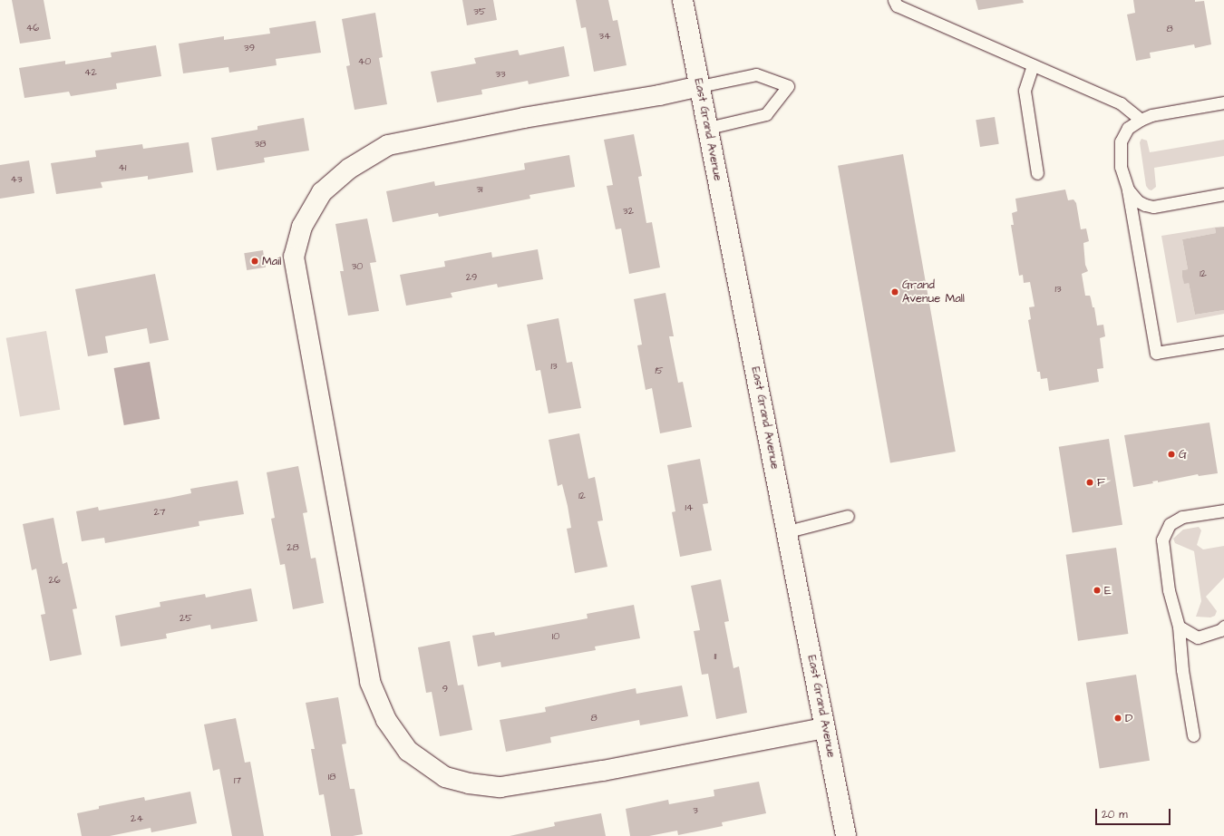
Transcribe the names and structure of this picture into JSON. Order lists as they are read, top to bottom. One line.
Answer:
{"streets":{"street":["East Grand Avenue"]},"places":["Mail","Grand Avenue Mall","G","F","E","D"],"house_numbers":["35","46","8","34","39","40","42","33","38","41","43","31","32","30","12","29","13","13","15","12","14","27","28","26","25","10","11","9","8","18","17","3","24"],"scale_bar":"20 m"}
